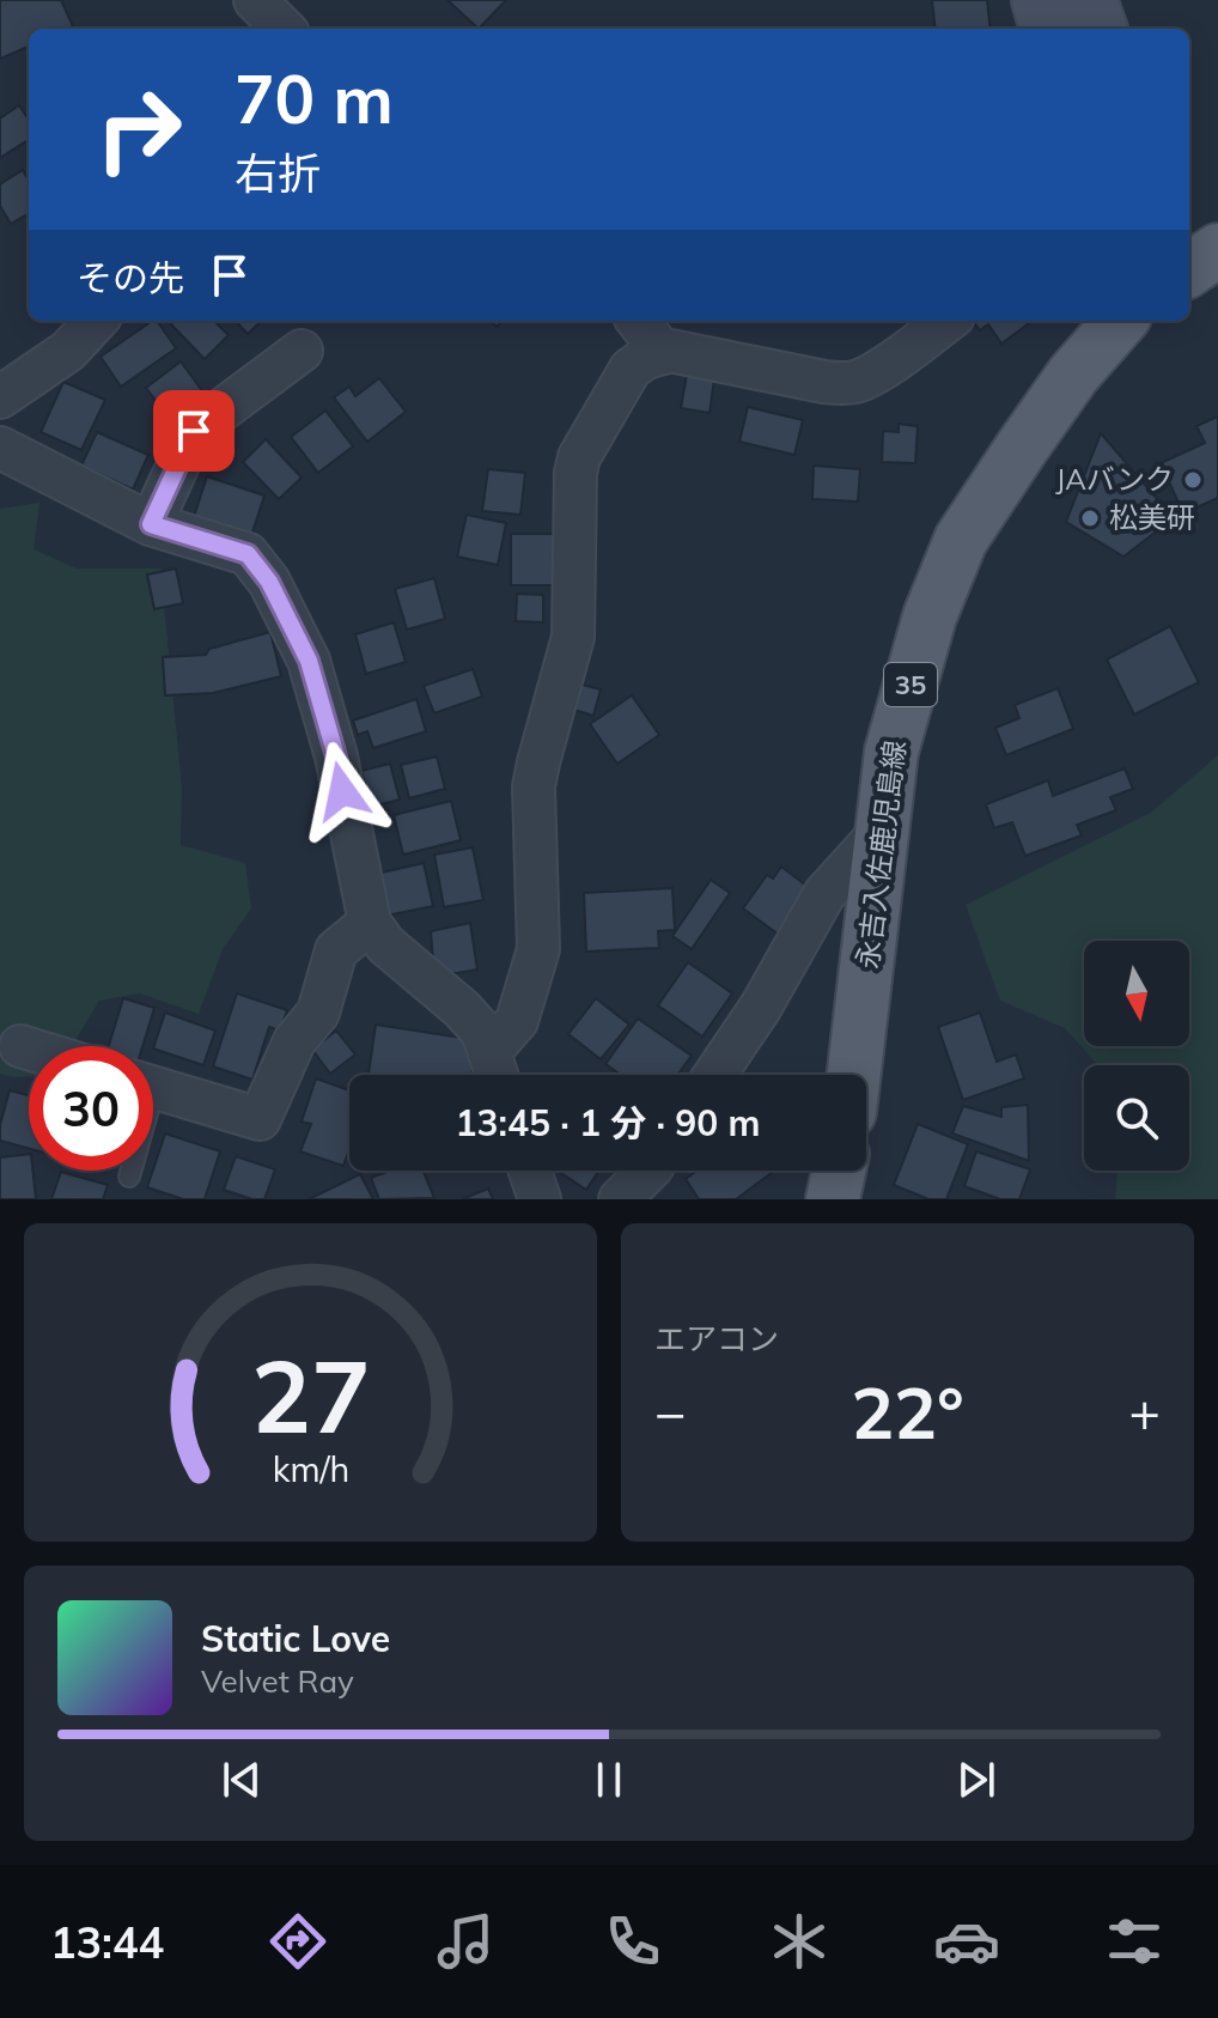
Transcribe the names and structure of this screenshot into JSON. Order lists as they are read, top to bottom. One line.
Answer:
{"streets":{"main road":["35","永吉入佐鹿児島線"]},"places":["JAバンク","松美研"],"north":"bottom","page":{"turn":["70 m","右折"],"then":"その先","limit":"30","trip":"13:45 · 1 分 · 90 m","tile":"エアコン","heat":["−","22°","+"],"song":["Static Love","Velvet Ray"],"tabs":"13:44","gauge":["27","km/h"]}}
